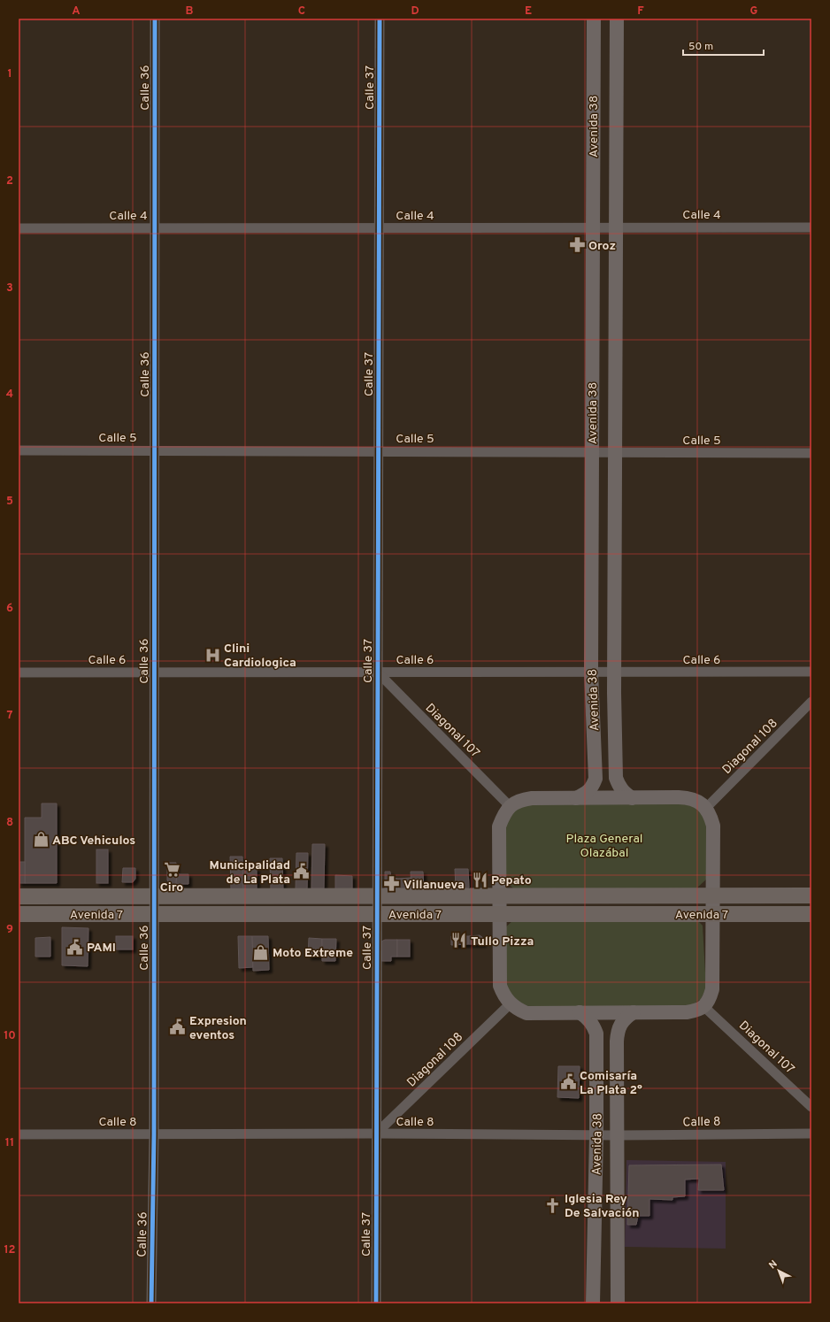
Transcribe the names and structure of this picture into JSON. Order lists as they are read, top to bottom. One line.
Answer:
{"streets":{"main road":["Avenida 38","Avenida 7"],"street":["Calle 36","Calle 37","Calle 4","Calle 5","Calle 6","Diagonal 107","Diagonal 108","Calle 8"]},"crossings":[["Calle 36","Calle 4"],["Calle 36","Calle 5"],["Calle 36","Calle 6"],["Calle 36","Avenida 7"],["Calle 36","Calle 8"],["Calle 37","Calle 4"],["Calle 37","Calle 5"],["Calle 37","Calle 6"],["Calle 37","Diagonal 107"],["Calle 37","Diagonal 108"],["Calle 37","Avenida 7"],["Calle 37","Calle 8"],["Avenida 38","Calle 4"],["Avenida 38","Calle 5"],["Avenida 38","Calle 6"],["Avenida 38","Calle 8"],["Calle 6","Diagonal 107"],["Diagonal 108","Calle 8"]],"parks":["Plaza General Olazábal"],"places":{"pharmacy":["Oroz","Villanueva"],"hospital":["Clini Cardiologica"],"shop":["ABC Vehiculos","Moto Extreme"],"supermarket":["Ciro"],"public building":["Municipalidad de La Plata","PAMI","Expresion eventos","Comisaría La Plata 2°"],"restaurant":["Pepato","Tullo Pizza"],"church":["Iglesia Rey De Salvación"]},"scale_bar":"50 m","north":"top left","grid":{"columns":["A","B","C","D","E","F","G"],"rows":["1","2","3","4","5","6","7","8","9","10","11","12"]}}
